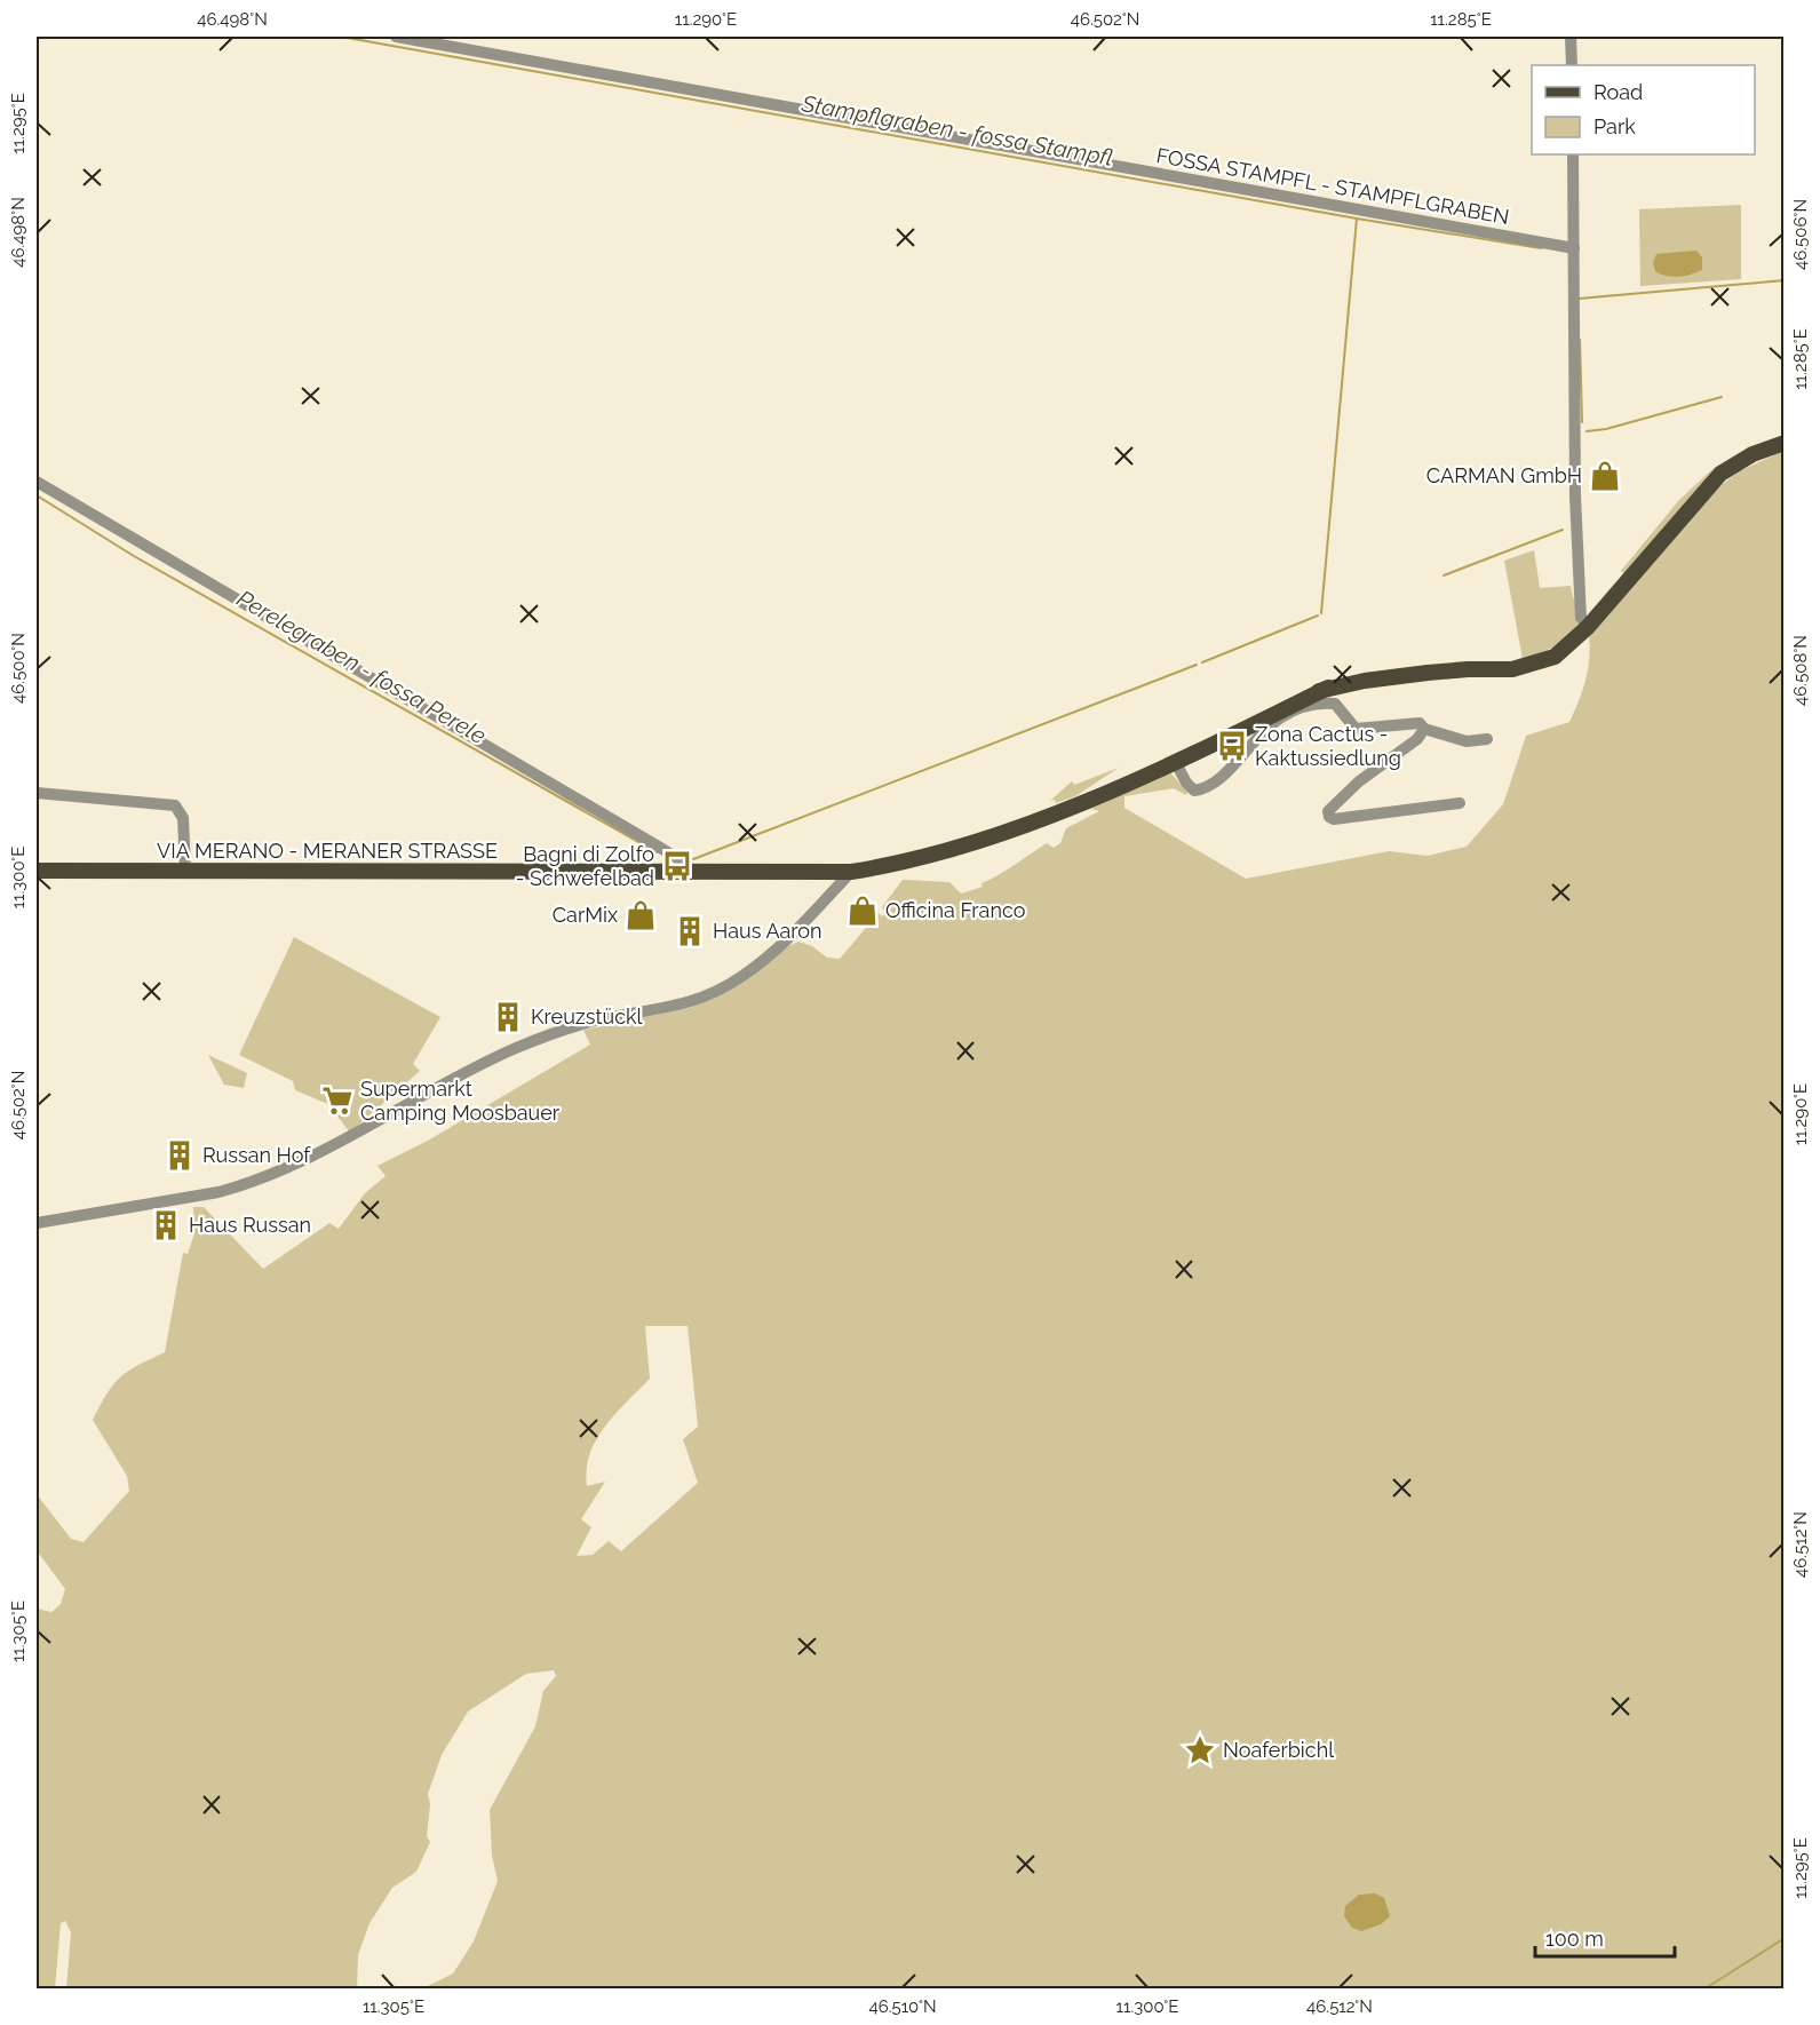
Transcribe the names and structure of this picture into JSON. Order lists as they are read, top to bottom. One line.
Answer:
{"streets":{"main road":["VIA MERANO - MERANER STRASSE"],"street":["FOSSA STAMPFL - STAMPFLGRABEN"]},"water":["Stampflgraben - fossa Stampfl","Perelegraben - fossa Perele"],"places":{"shop":["CARMAN GmbH","Officina Franco","CarMix"],"bus stop":["Zona Cactus - Kaktussiedlung","Bagni di Zolfo - Schwefelbad"],"building":["Haus Aaron","Kreuzstückl","Russan Hof","Haus Russan"],"supermarket":["Supermarkt Camping Moosbauer"],"place":["Noaferbichl"]},"legend":["Road","Park"],"scale_bar":"100 m","coordinates":["46.498°N","11.290°E","46.502°N","11.285°E","11.295°E","46.506°N","46.500°N","46.508°N","11.300°E","46.512°N","11.305°E","46.510°N"]}
